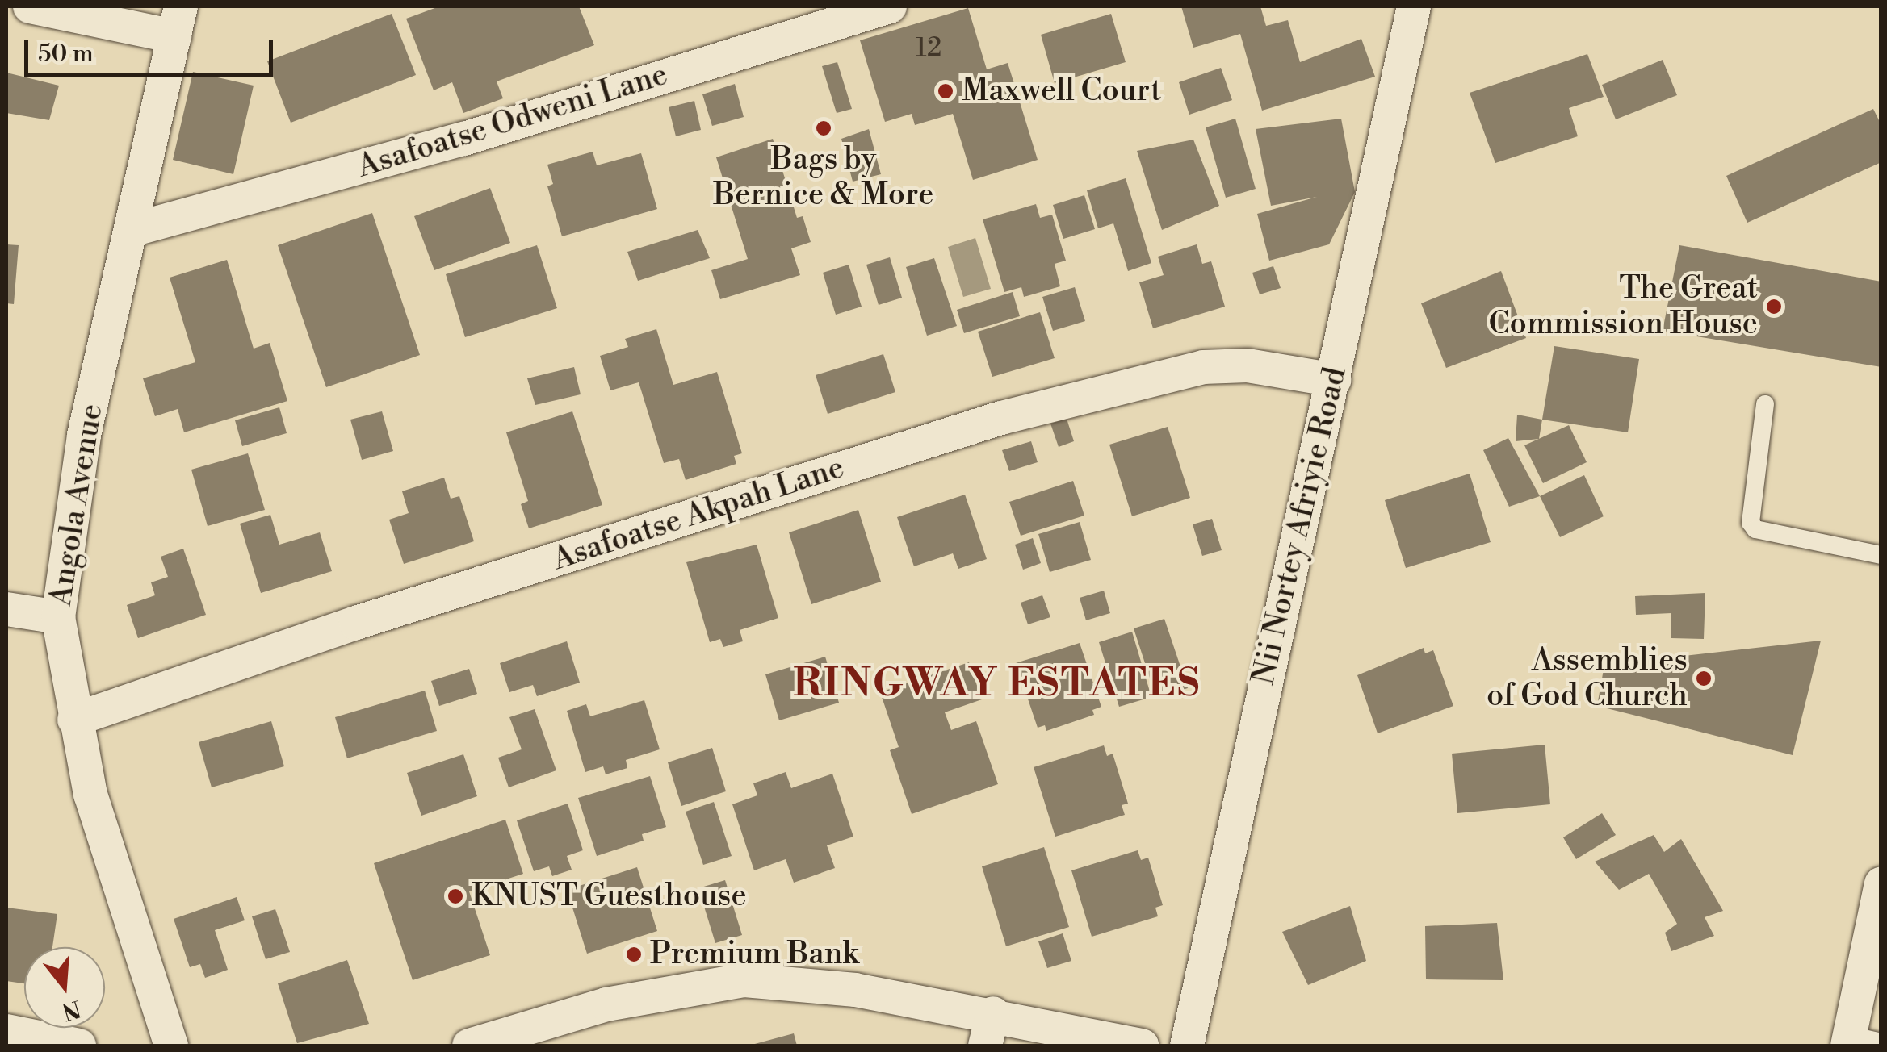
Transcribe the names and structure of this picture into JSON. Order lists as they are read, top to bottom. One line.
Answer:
{"streets":{"street":["Asafoatse Odweni Lane","Angola Avenue","Asafoatse Akpah Lane","Nii Nortey Afriyie Road"]},"crossings":[["Asafoatse Odweni Lane","Angola Avenue"],["Angola Avenue","Asafoatse Akpah Lane"],["Asafoatse Akpah Lane","Nii Nortey Afriyie Road"]],"districts":["RINGWAY ESTATES"],"places":["Maxwell Court","Bags by Bernice & More","The Great Commission House","Assemblies of God Church","KNUST Guesthouse","Premium Bank"],"house_numbers":["12"],"scale_bar":"50 m","north":"bottom"}
